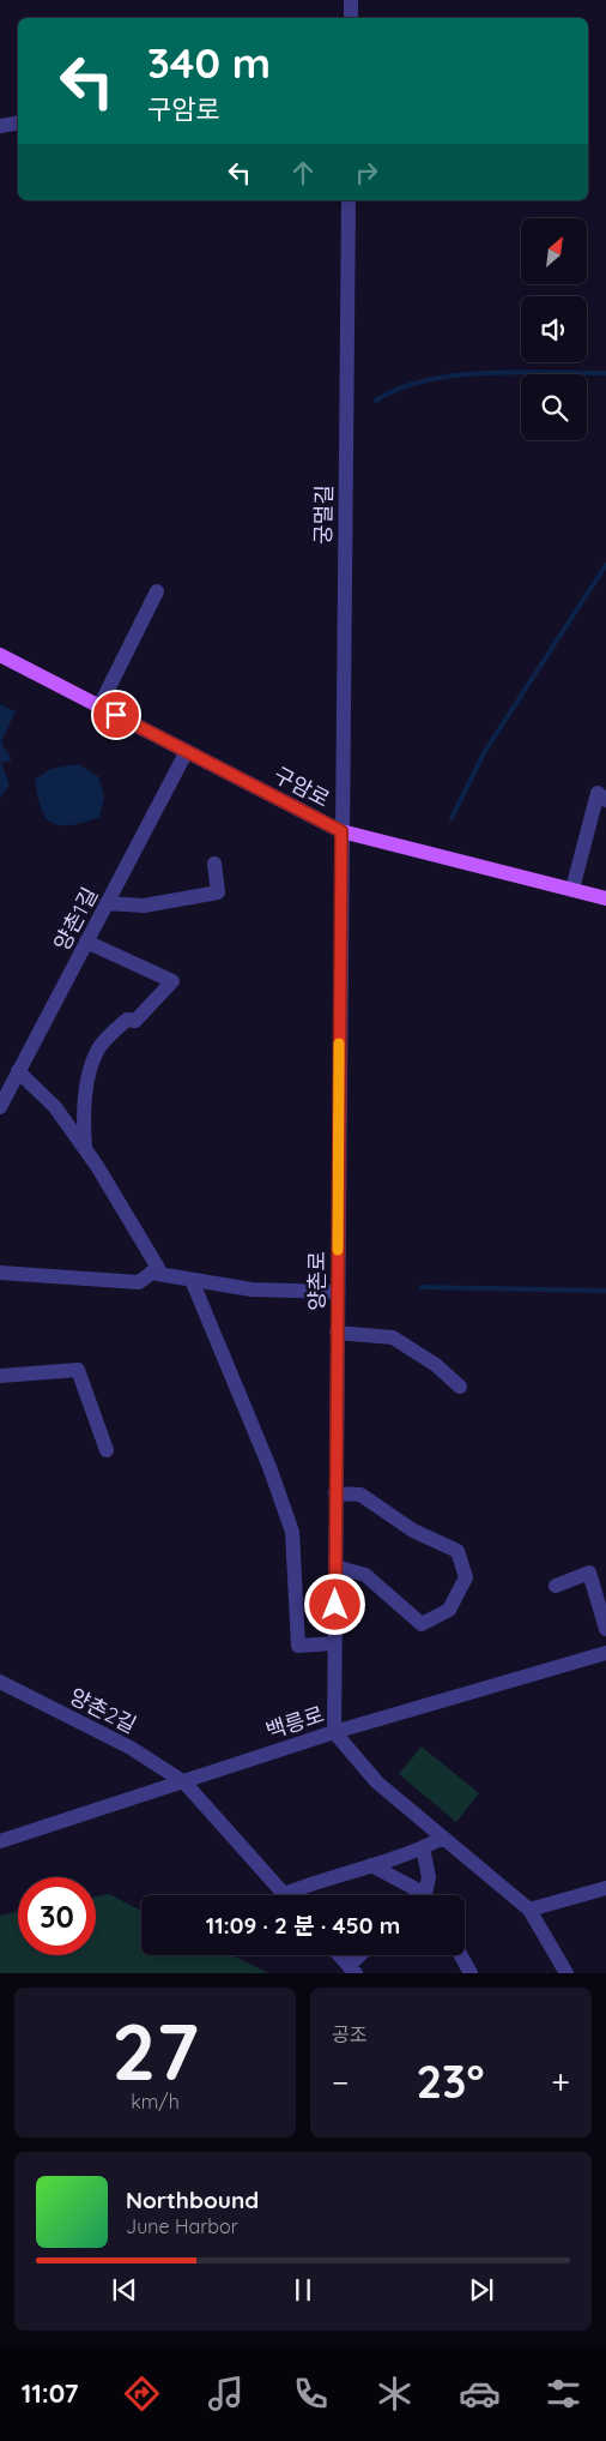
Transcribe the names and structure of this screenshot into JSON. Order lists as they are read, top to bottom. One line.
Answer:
{"streets":{"main road":["구암로"],"street":["궁멀길","양촌1길","양촌로","양촌2길","백릉로"]},"crossings":[["궁멀길","구암로"],["궁멀길","양촌로"],["구암로","양촌1길"],["구암로","양촌로"],["양촌로","백릉로"],["양촌2길","백릉로"]],"north":"top right","page":{"turn":["340 m","구암로"],"limit":"30","trip":"11:09 · 2 분 · 450 m","tile":[["27","km/h"],"공조"],"heat":["−","23°","+"],"song":["Northbound","June Harbor"],"tabs":"11:07"}}
